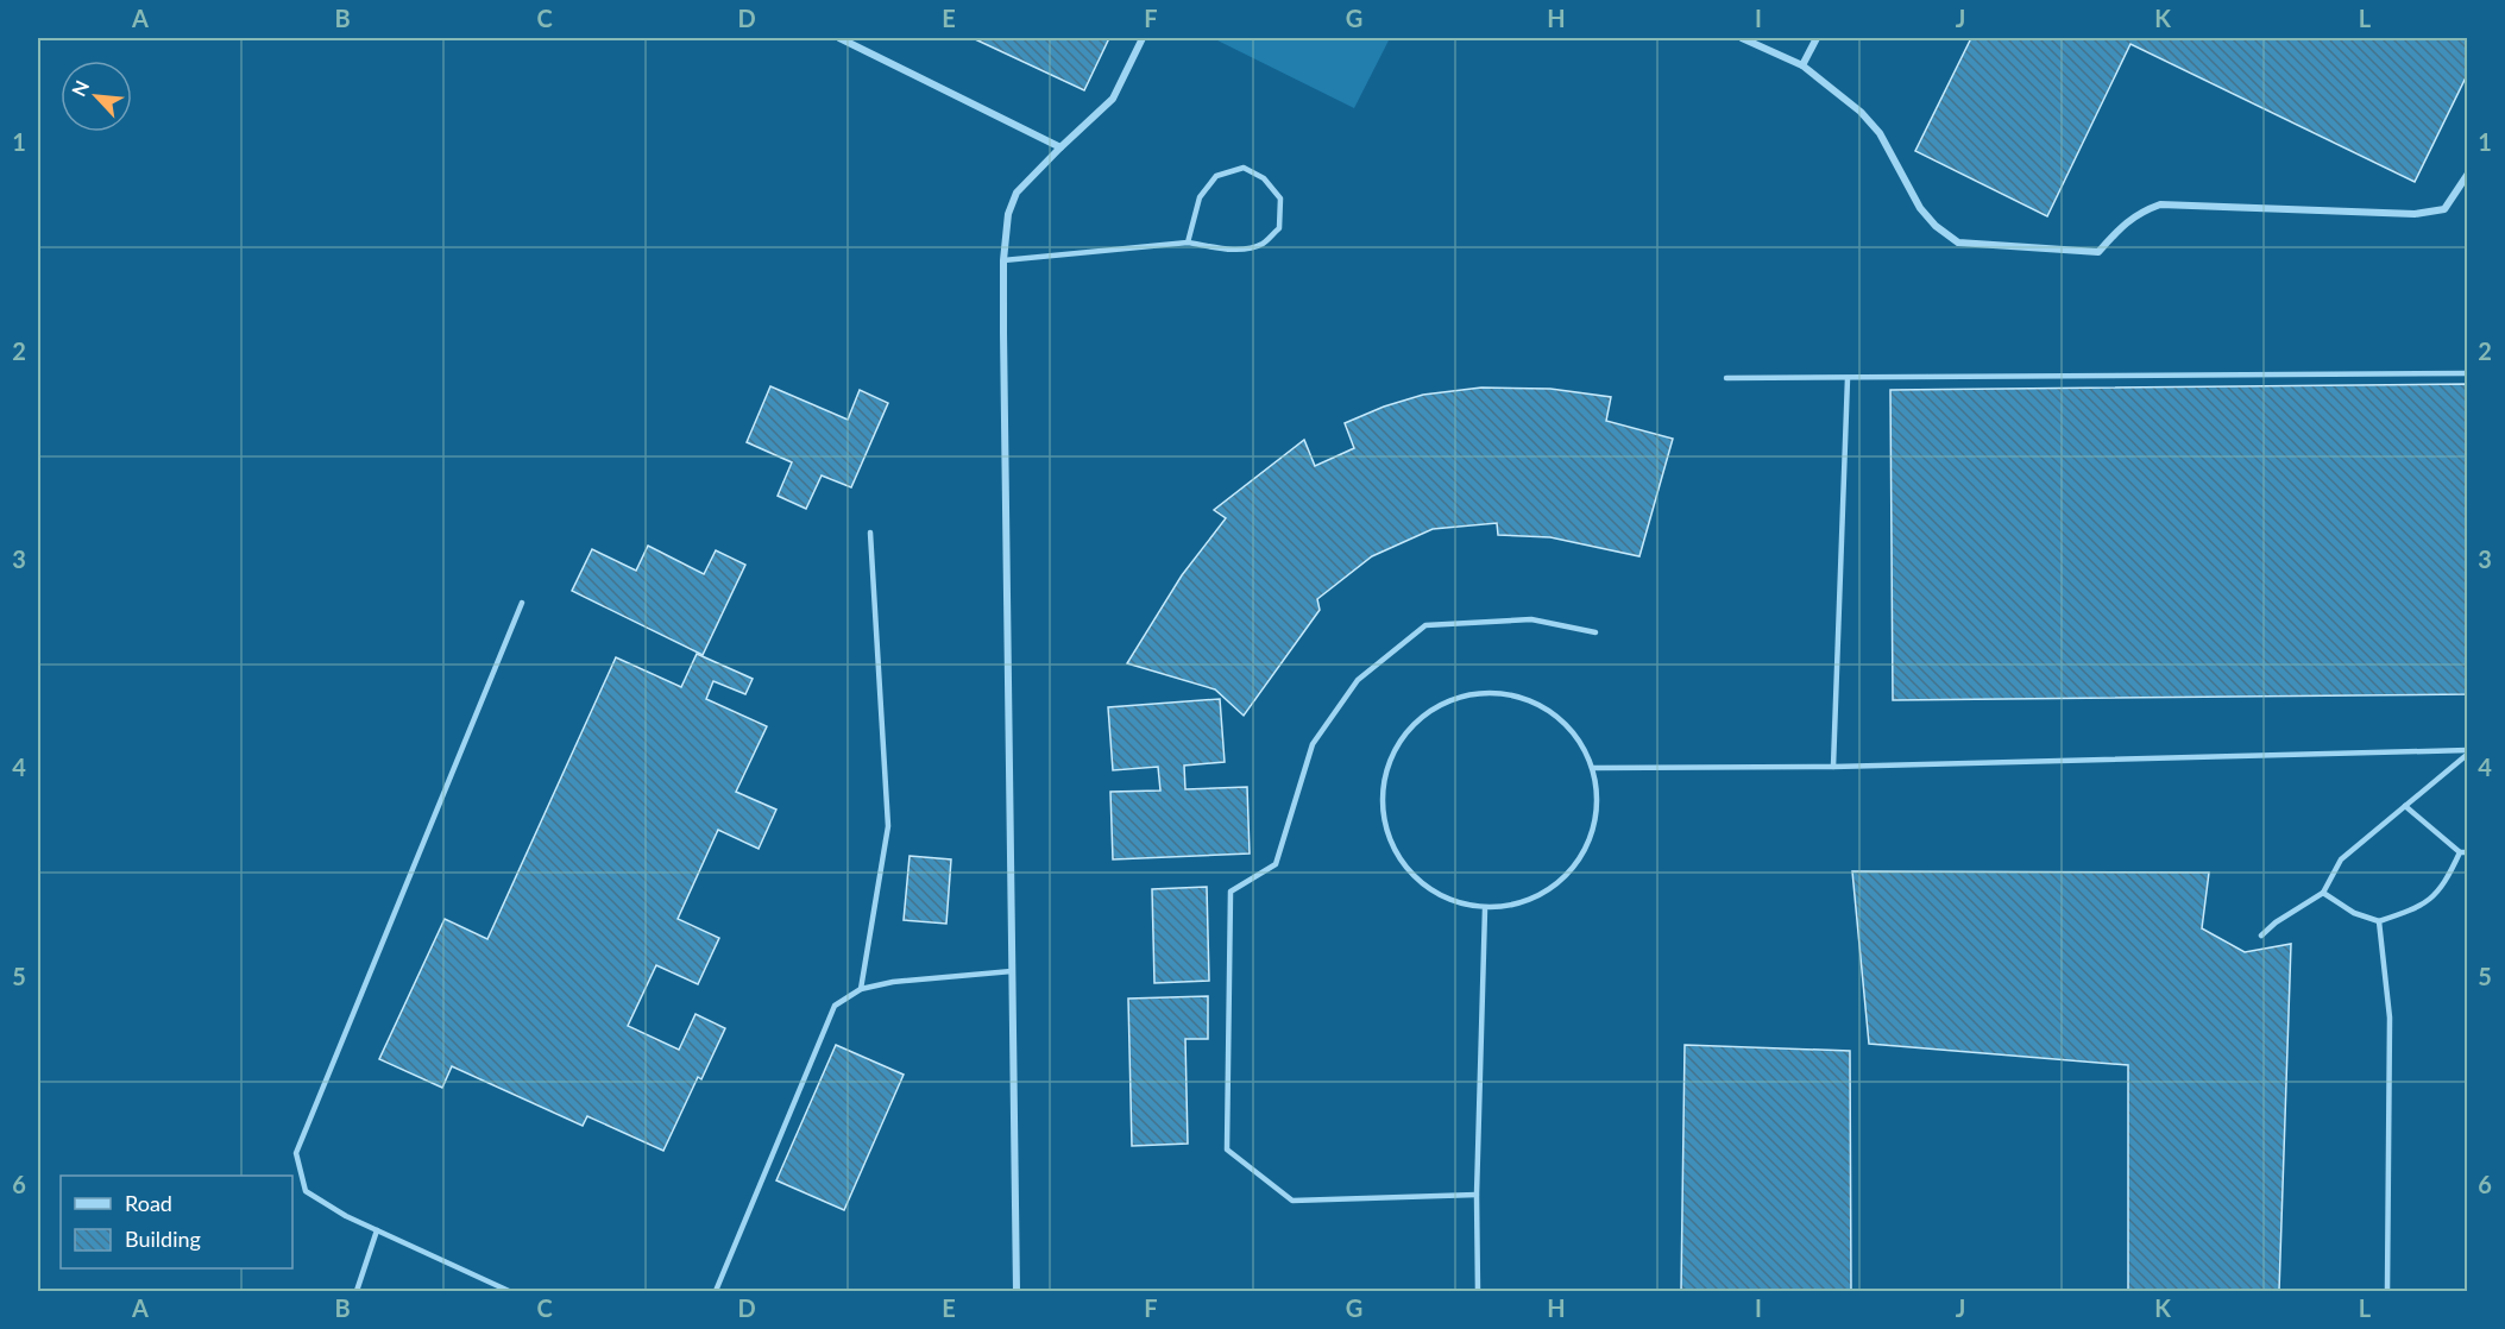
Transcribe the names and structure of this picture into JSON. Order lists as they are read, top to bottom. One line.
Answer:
{"legend":["Road","Building"],"north":"top left","grid":{"columns":["A","B","C","D","E","F","G","H","I","J","K","L"],"rows":["1","2","3","4","5","6"]}}
